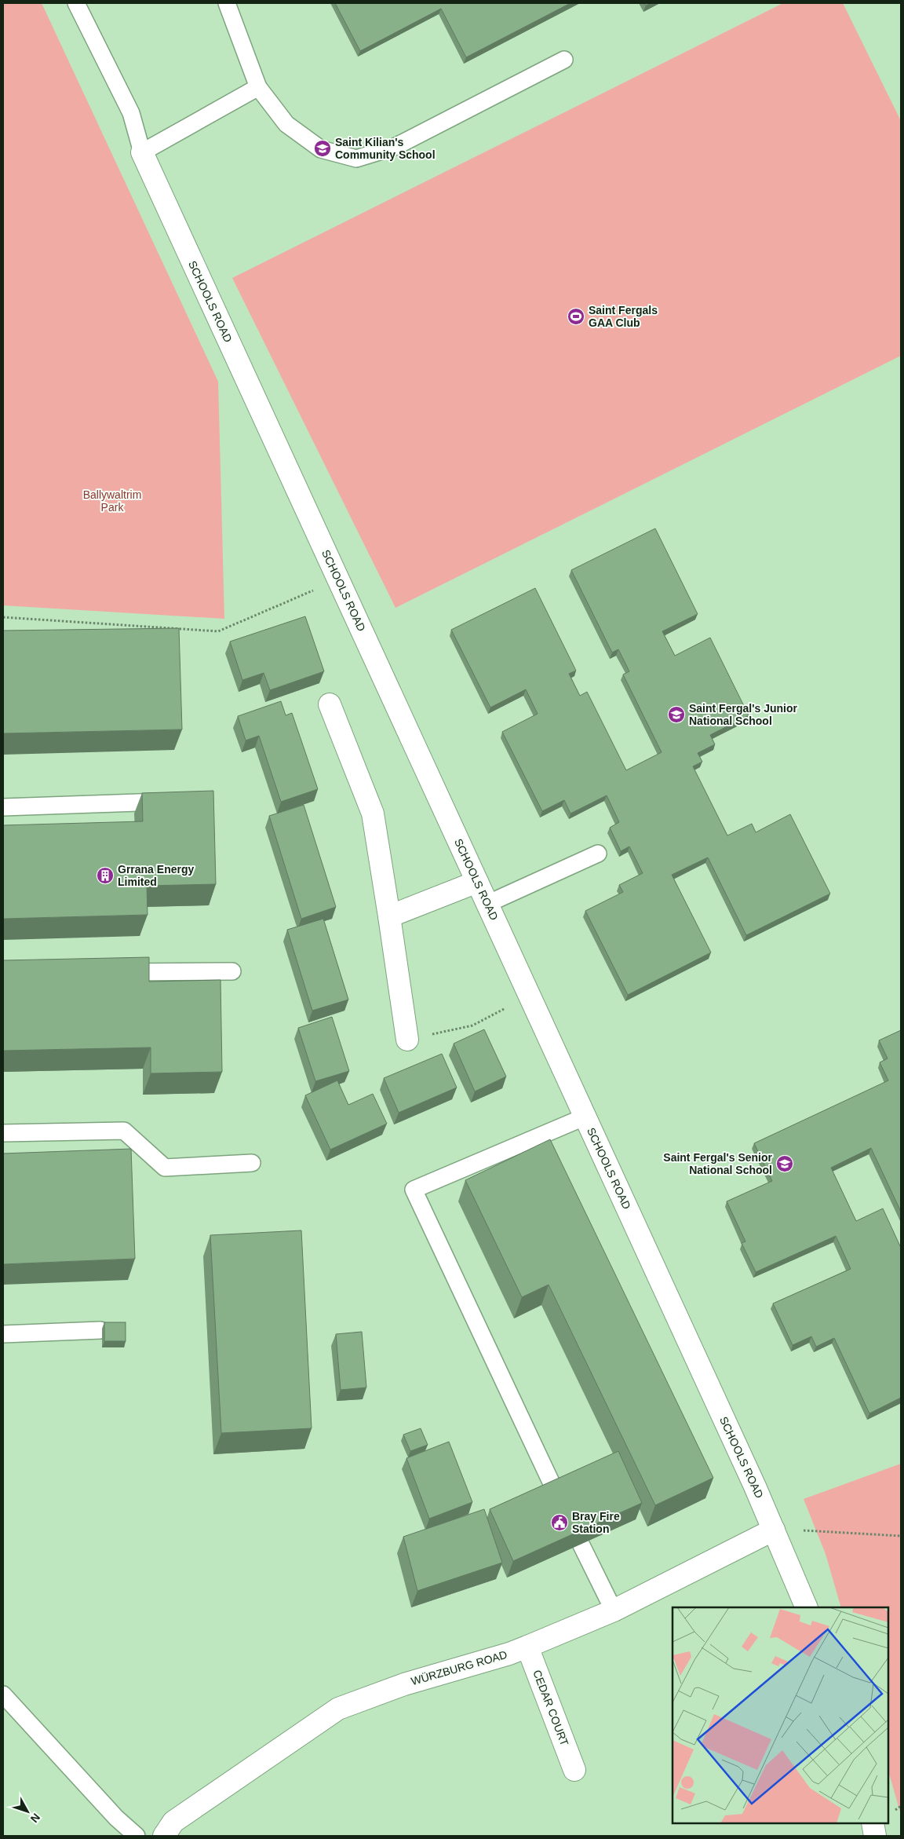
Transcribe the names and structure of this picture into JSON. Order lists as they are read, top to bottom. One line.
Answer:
{"streets":{"street":["SCHOOLS ROAD","WÜRZBURG ROAD","CEDAR COURT"]},"crossings":[["SCHOOLS ROAD","WÜRZBURG ROAD"],["WÜRZBURG ROAD","CEDAR COURT"]],"parks":["Ballywaltrim Park"],"places":{"school or university":["Saint Kilian's Community School","Saint Fergal's Junior National School","Saint Fergal's Senior National School"],"sports":["Saint Fergals GAA Club"],"building":["Grrana Energy Limited"],"public building":["Bray Fire Station"]},"north":"bottom right"}
